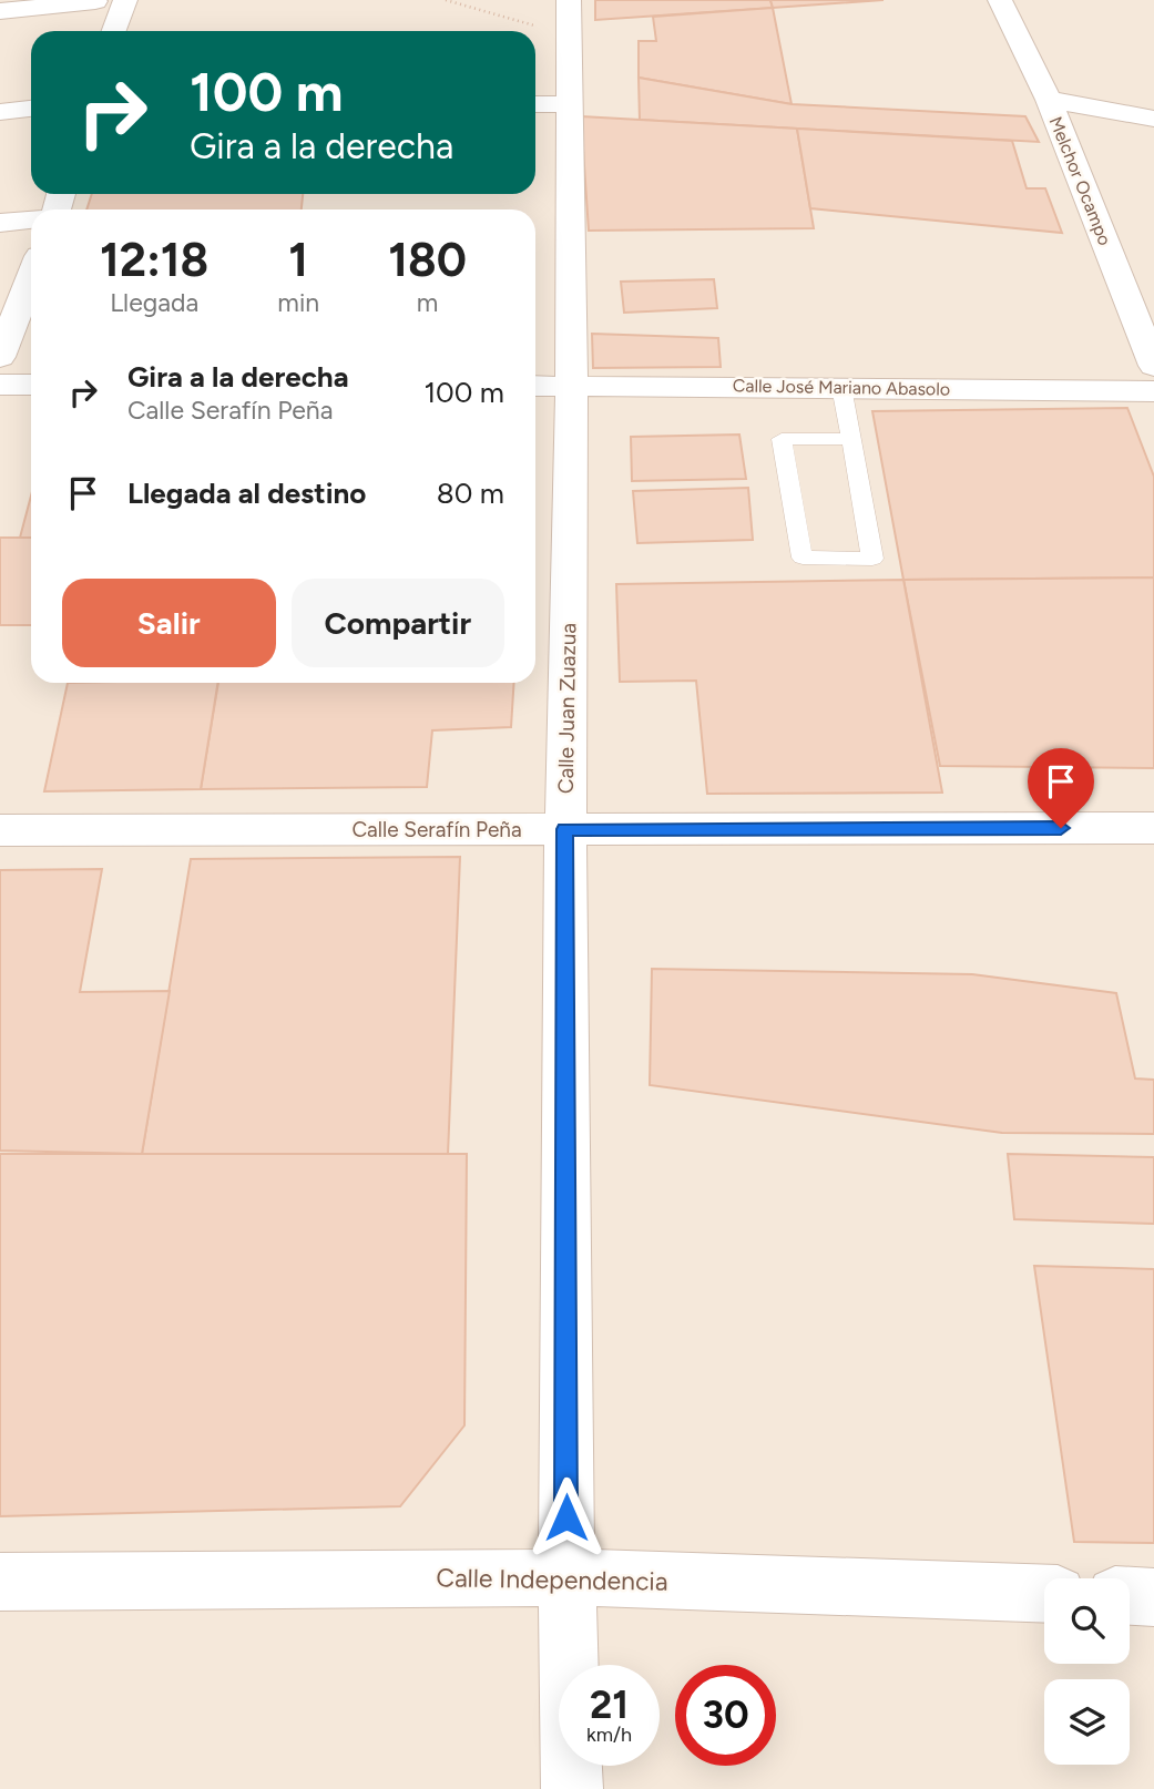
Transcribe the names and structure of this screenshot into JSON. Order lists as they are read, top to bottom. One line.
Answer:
{"streets":{"street":["Melchor Ocampo","Calle José Mariano Abasolo","Calle Juan Zuazua","Calle Serafín Peña","Calle Independencia"]},"crossings":[["Calle José Mariano Abasolo","Calle Juan Zuazua"],["Calle Juan Zuazua","Calle Serafín Peña"],["Calle Juan Zuazua","Calle Independencia"]],"page":{"turn":["100 m","Gira a la derecha"],"eta":["12:18","Llegada","1","min","180","m"],"list":[{"name":"Gira a la derecha","note":"Calle Serafín Peña","value":"100 m"},{"name":"Llegada al destino","value":"80 m"}],"buttons":["Salir","Compartir"],"speed":"21 km/h","limit":"30"}}
